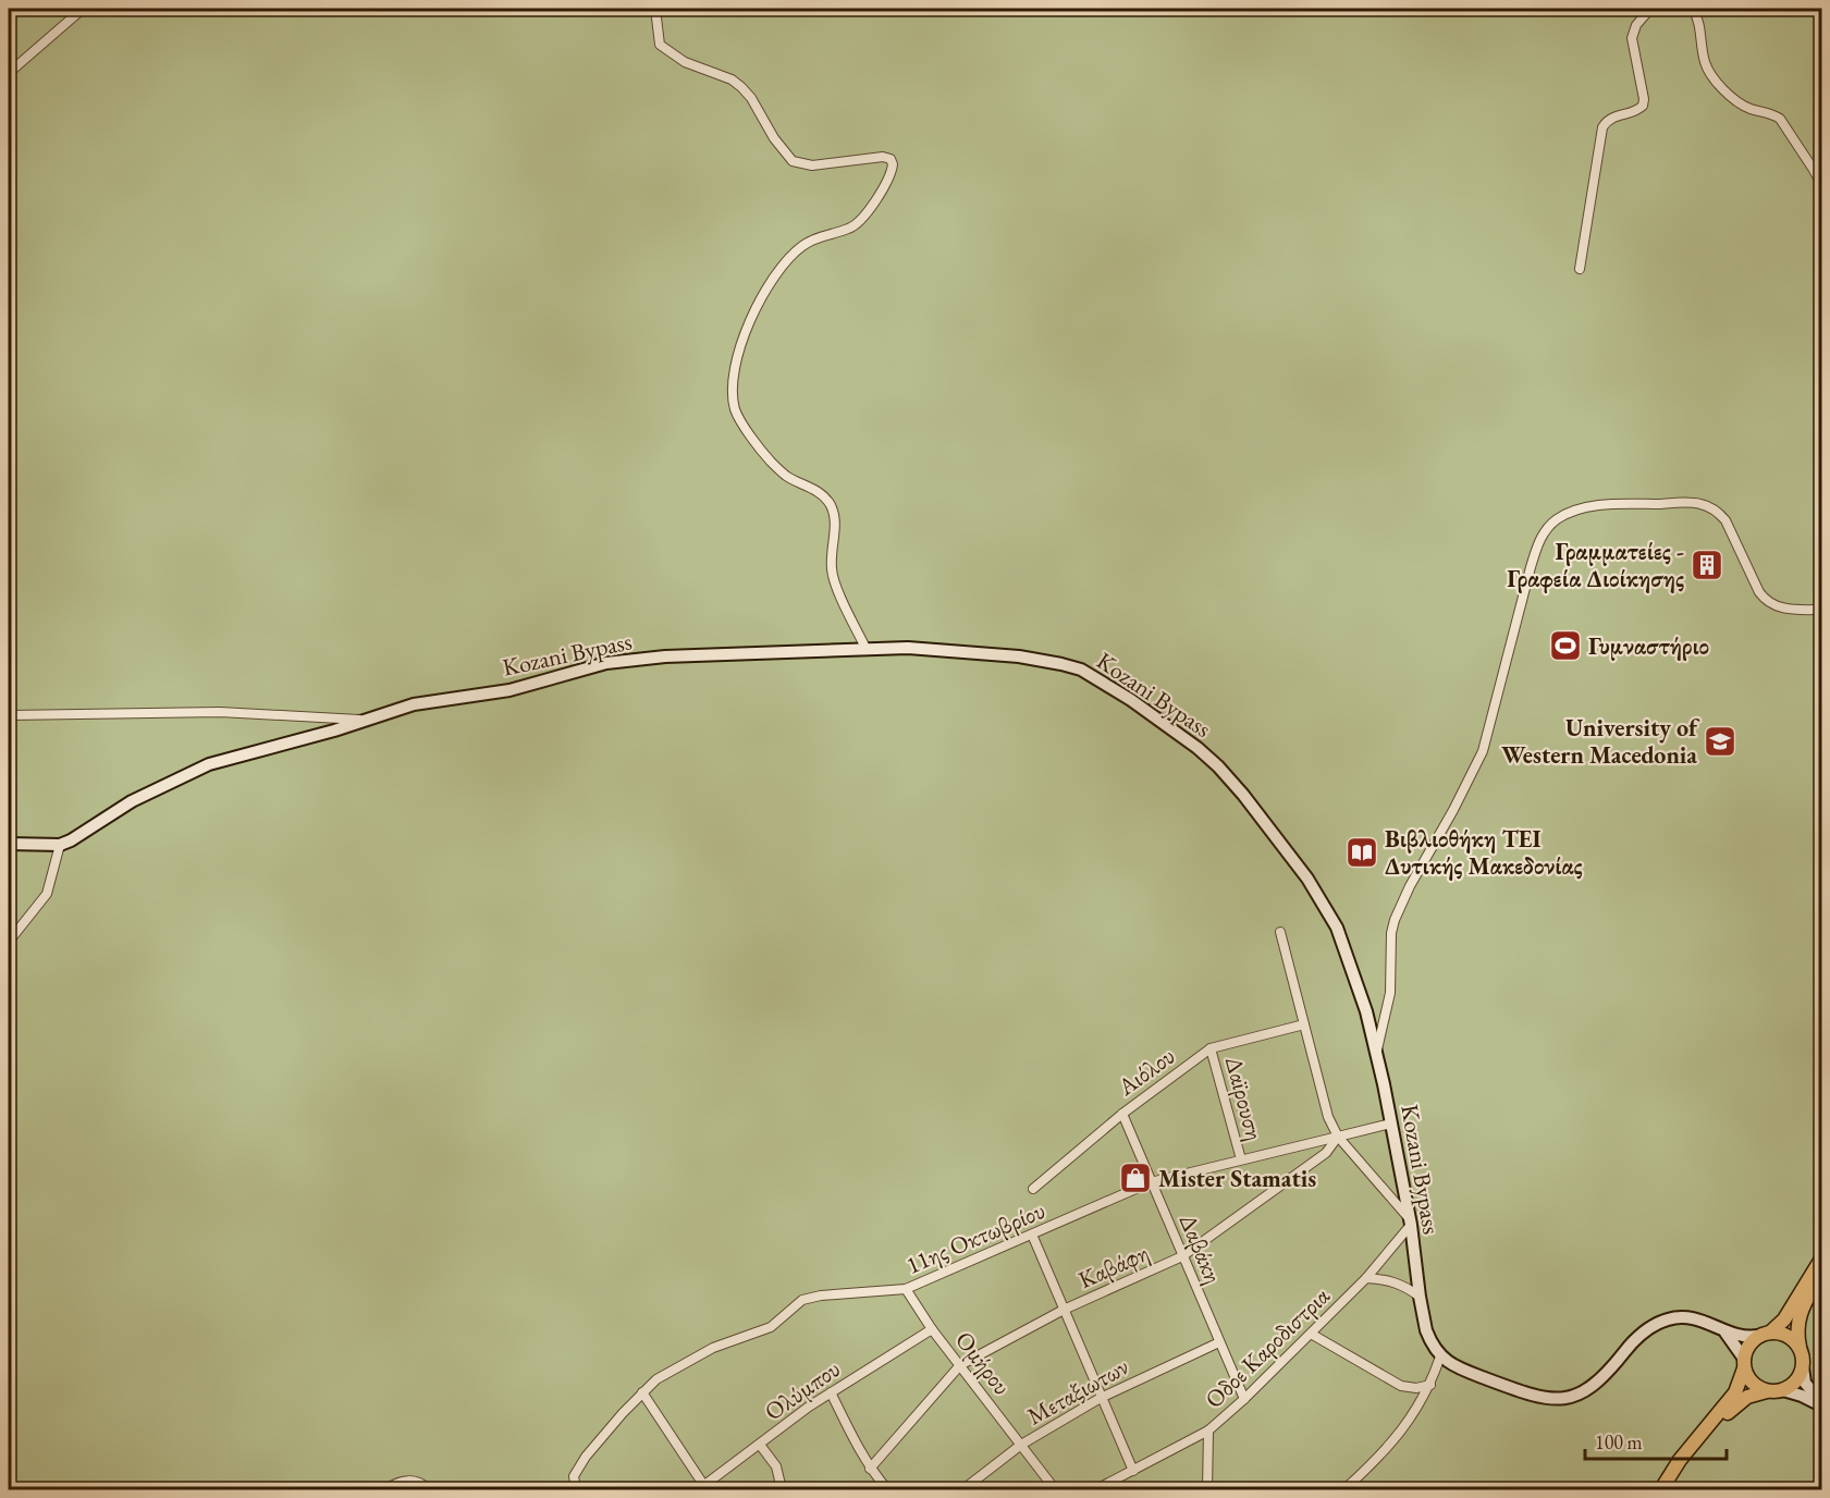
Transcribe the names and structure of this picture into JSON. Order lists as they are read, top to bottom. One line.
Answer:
{"streets":{"main road":["Kozani Bypass"],"street":["Αιόλου","Δαϊρουση","11ης Οκτωβρίου","Δαβάκη","Καβάφη","Oδοε Καροδιστρια","Ομήρου","Ολύμπου","Μεταξιωτων"]},"crossings":[["Kozani Bypass","Oδοε Καροδιστρια"],["Αιόλου","Δαϊρουση"],["Αιόλου","Δαβάκη"],["Δαϊρουση","11ης Οκτωβρίου"],["11ης Οκτωβρίου","Δαβάκη"],["11ης Οκτωβρίου","Καβάφη"],["11ης Οκτωβρίου","Ομήρου"],["Δαβάκη","Καβάφη"],["Δαβάκη","Oδοε Καροδιστρια"],["Δαβάκη","Μεταξιωτων"],["Καβάφη","Ομήρου"],["Ομήρου","Ολύμπου"],["Ομήρου","Μεταξιωτων"]],"places":{"building":["Γραμματείες - Γραφεία Διοίκησης"],"sports":["Γυμναστήριο"],"school or university":["University of Western Macedonia"],"library":["Βιβλιοθήκη ΤΕΙ Δυτικής Μακεδονίας"],"shop":["Mister Stamatis"]},"scale_bar":"100 m"}
